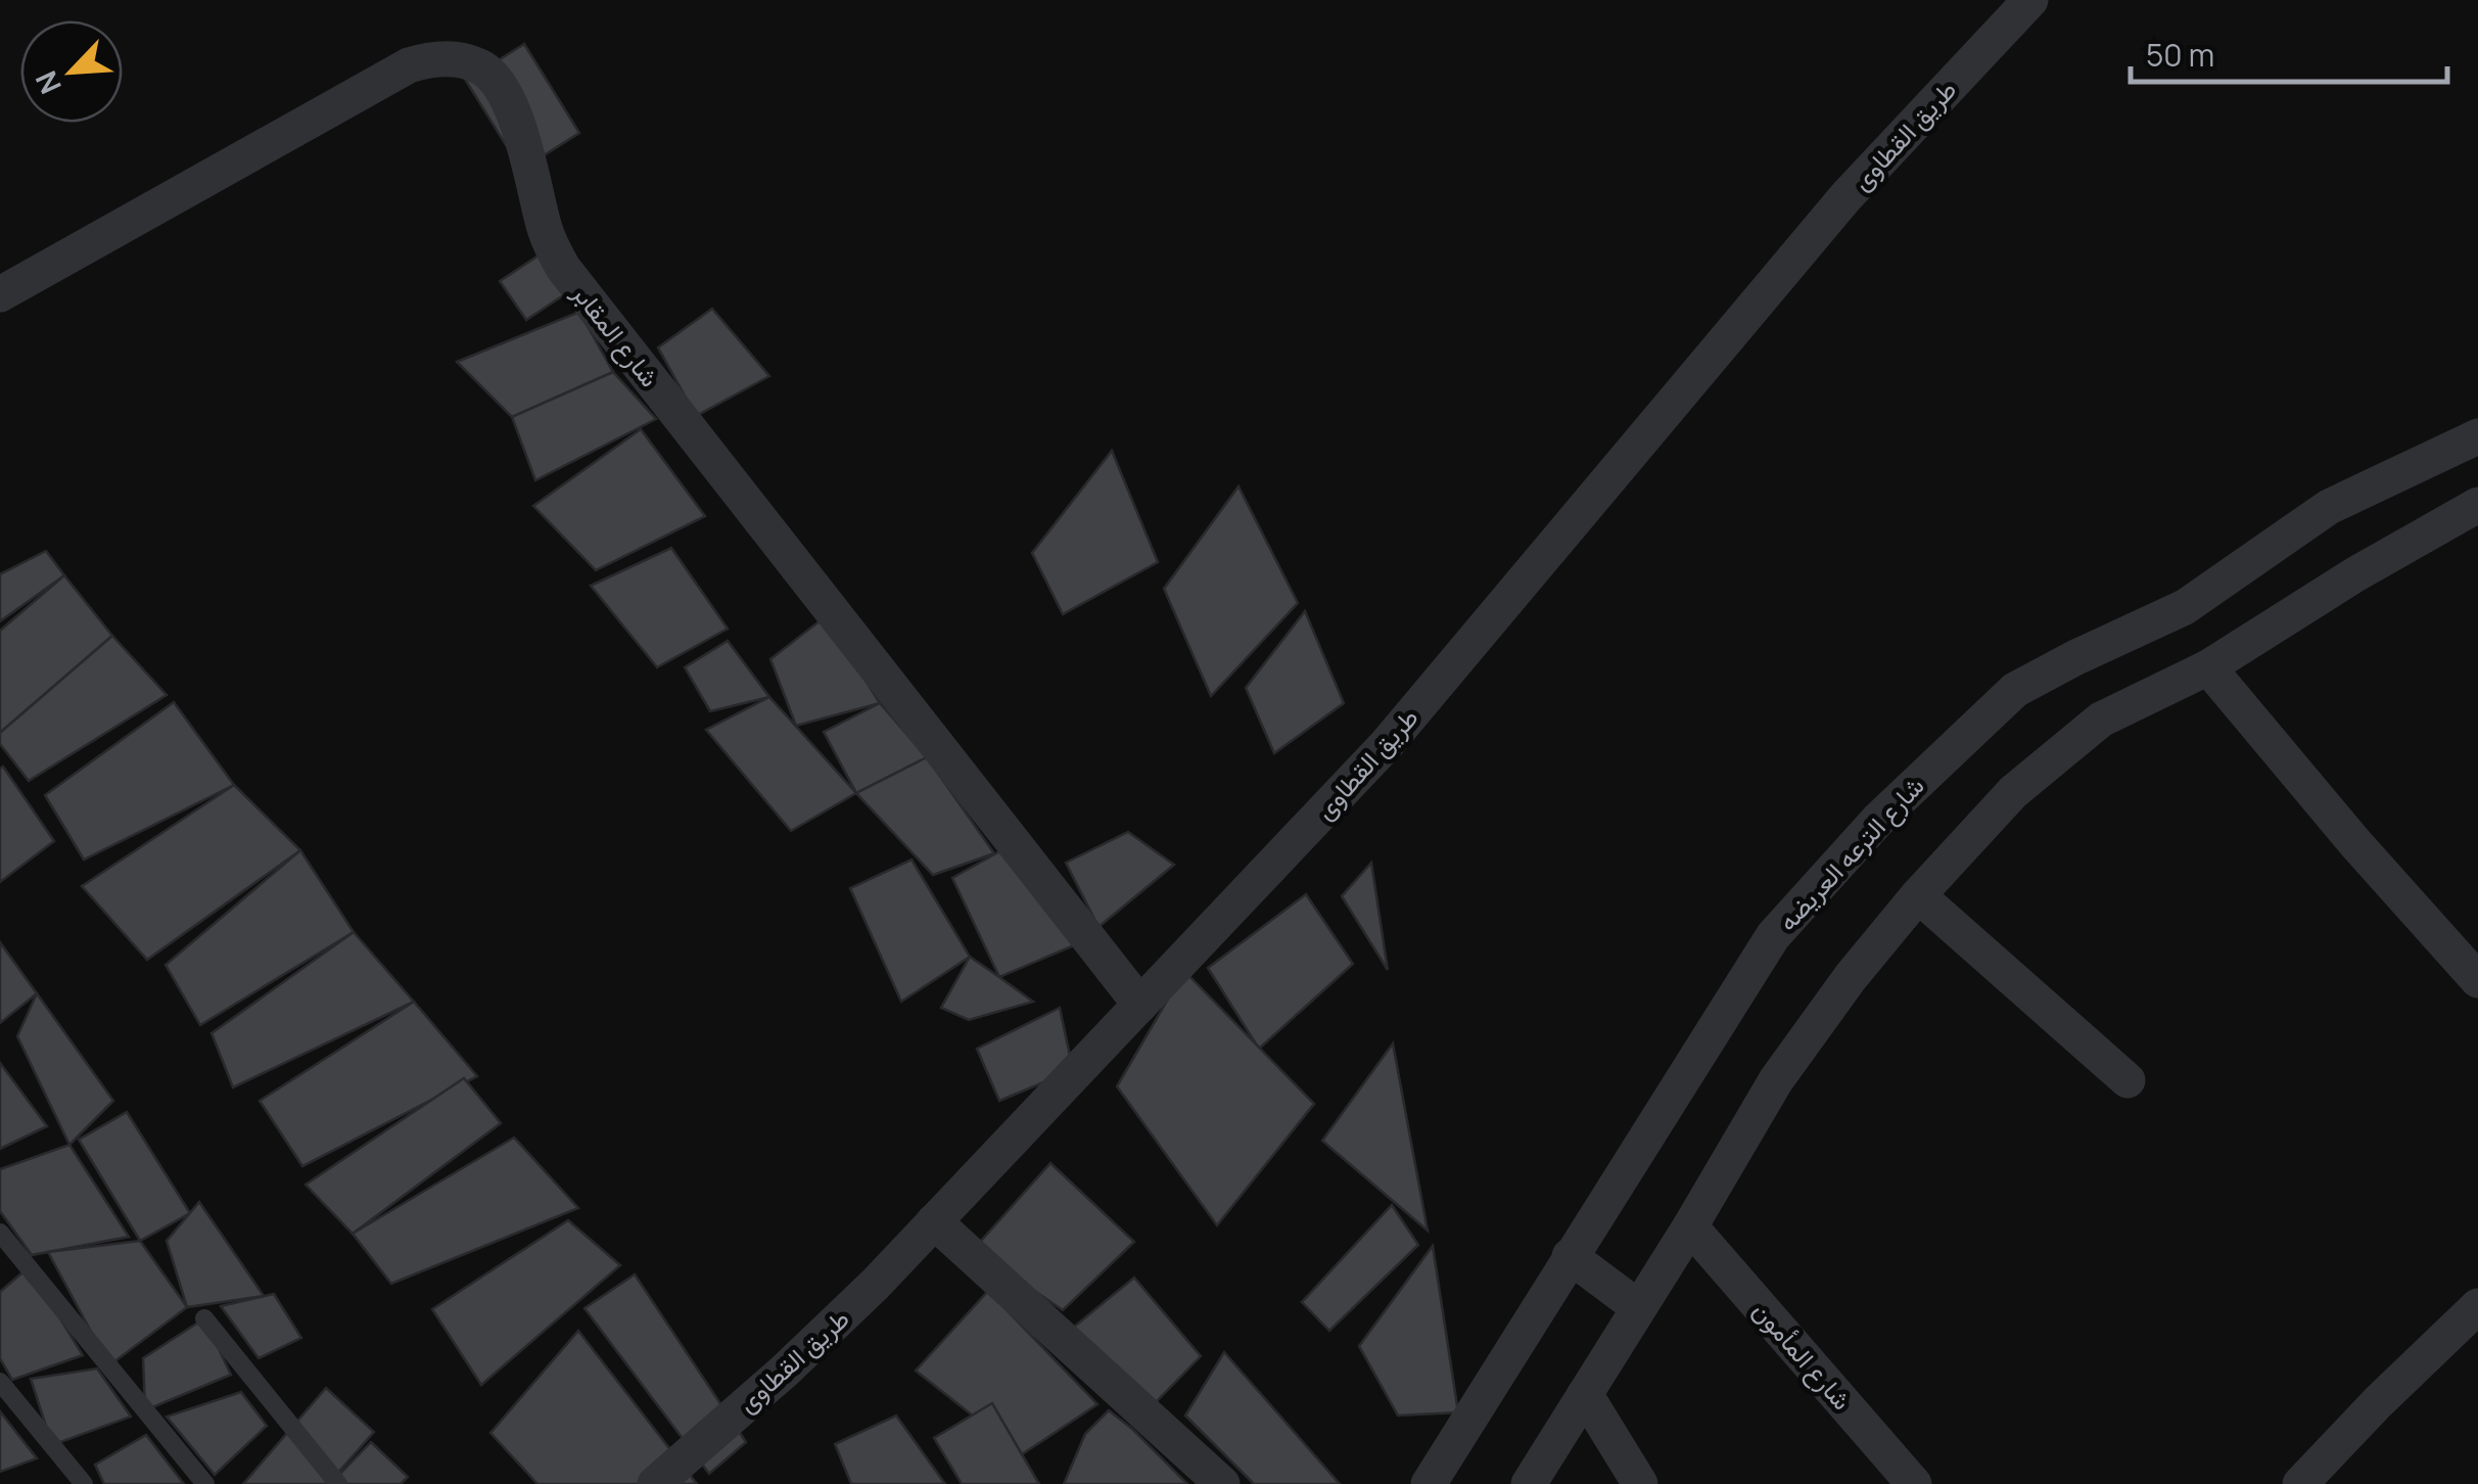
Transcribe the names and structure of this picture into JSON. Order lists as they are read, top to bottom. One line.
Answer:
{"streets":{"street":["طريق القطاوى","شارع المقابر","شارع الترعه العريضه","شارع المأمون"]},"crossings":[["طريق القطاوى","شارع المقابر"]],"scale_bar":"50 m","north":"bottom left"}
